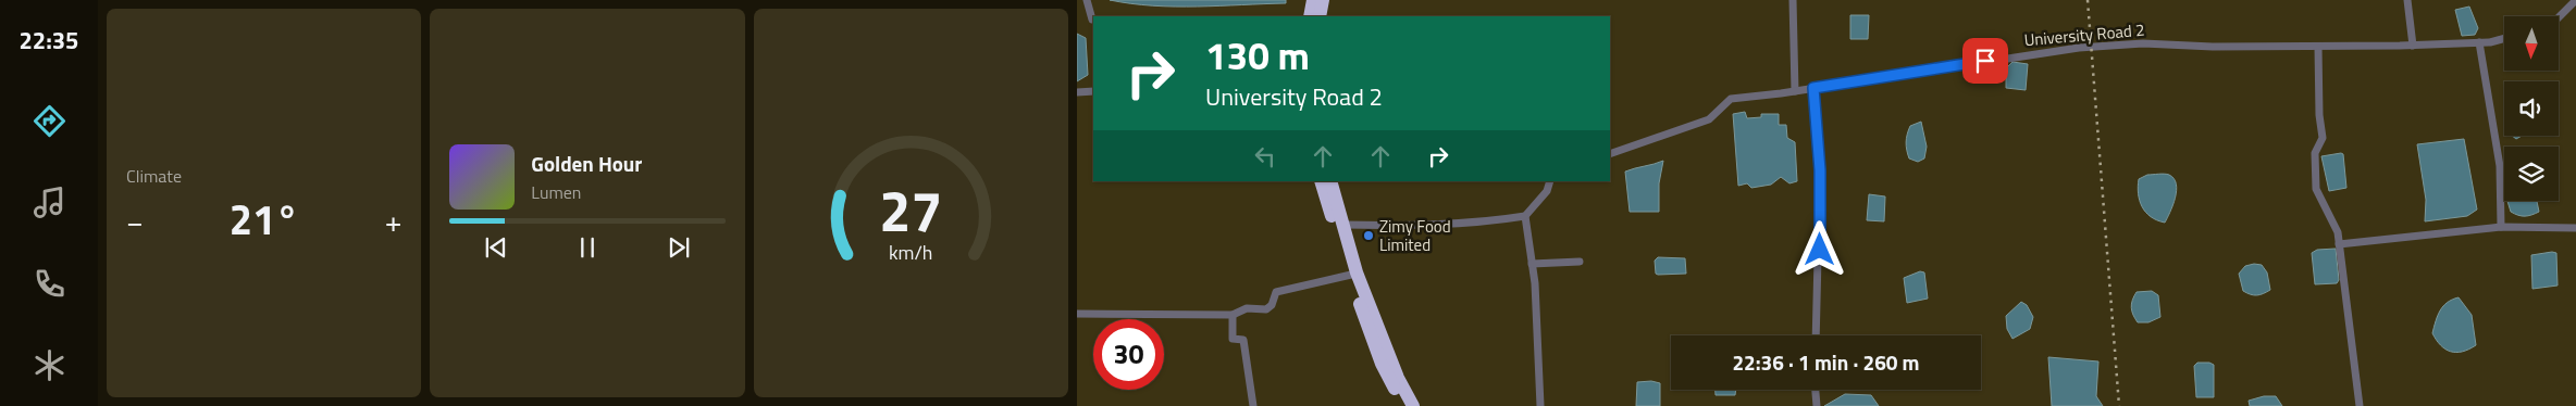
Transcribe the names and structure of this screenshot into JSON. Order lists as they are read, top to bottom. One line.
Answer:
{"streets":{"street":["University Road 2"]},"places":["Zimy Food Limited"],"north":"bottom","page":{"tabs":"22:35","tile":"Climate","turn":["130 m","University Road 2"],"song":["Golden Hour","Lumen"],"heat":["−","21°","+"],"limit":"30","trip":"22:36 · 1 min · 260 m","gauge":["27","km/h"]}}
